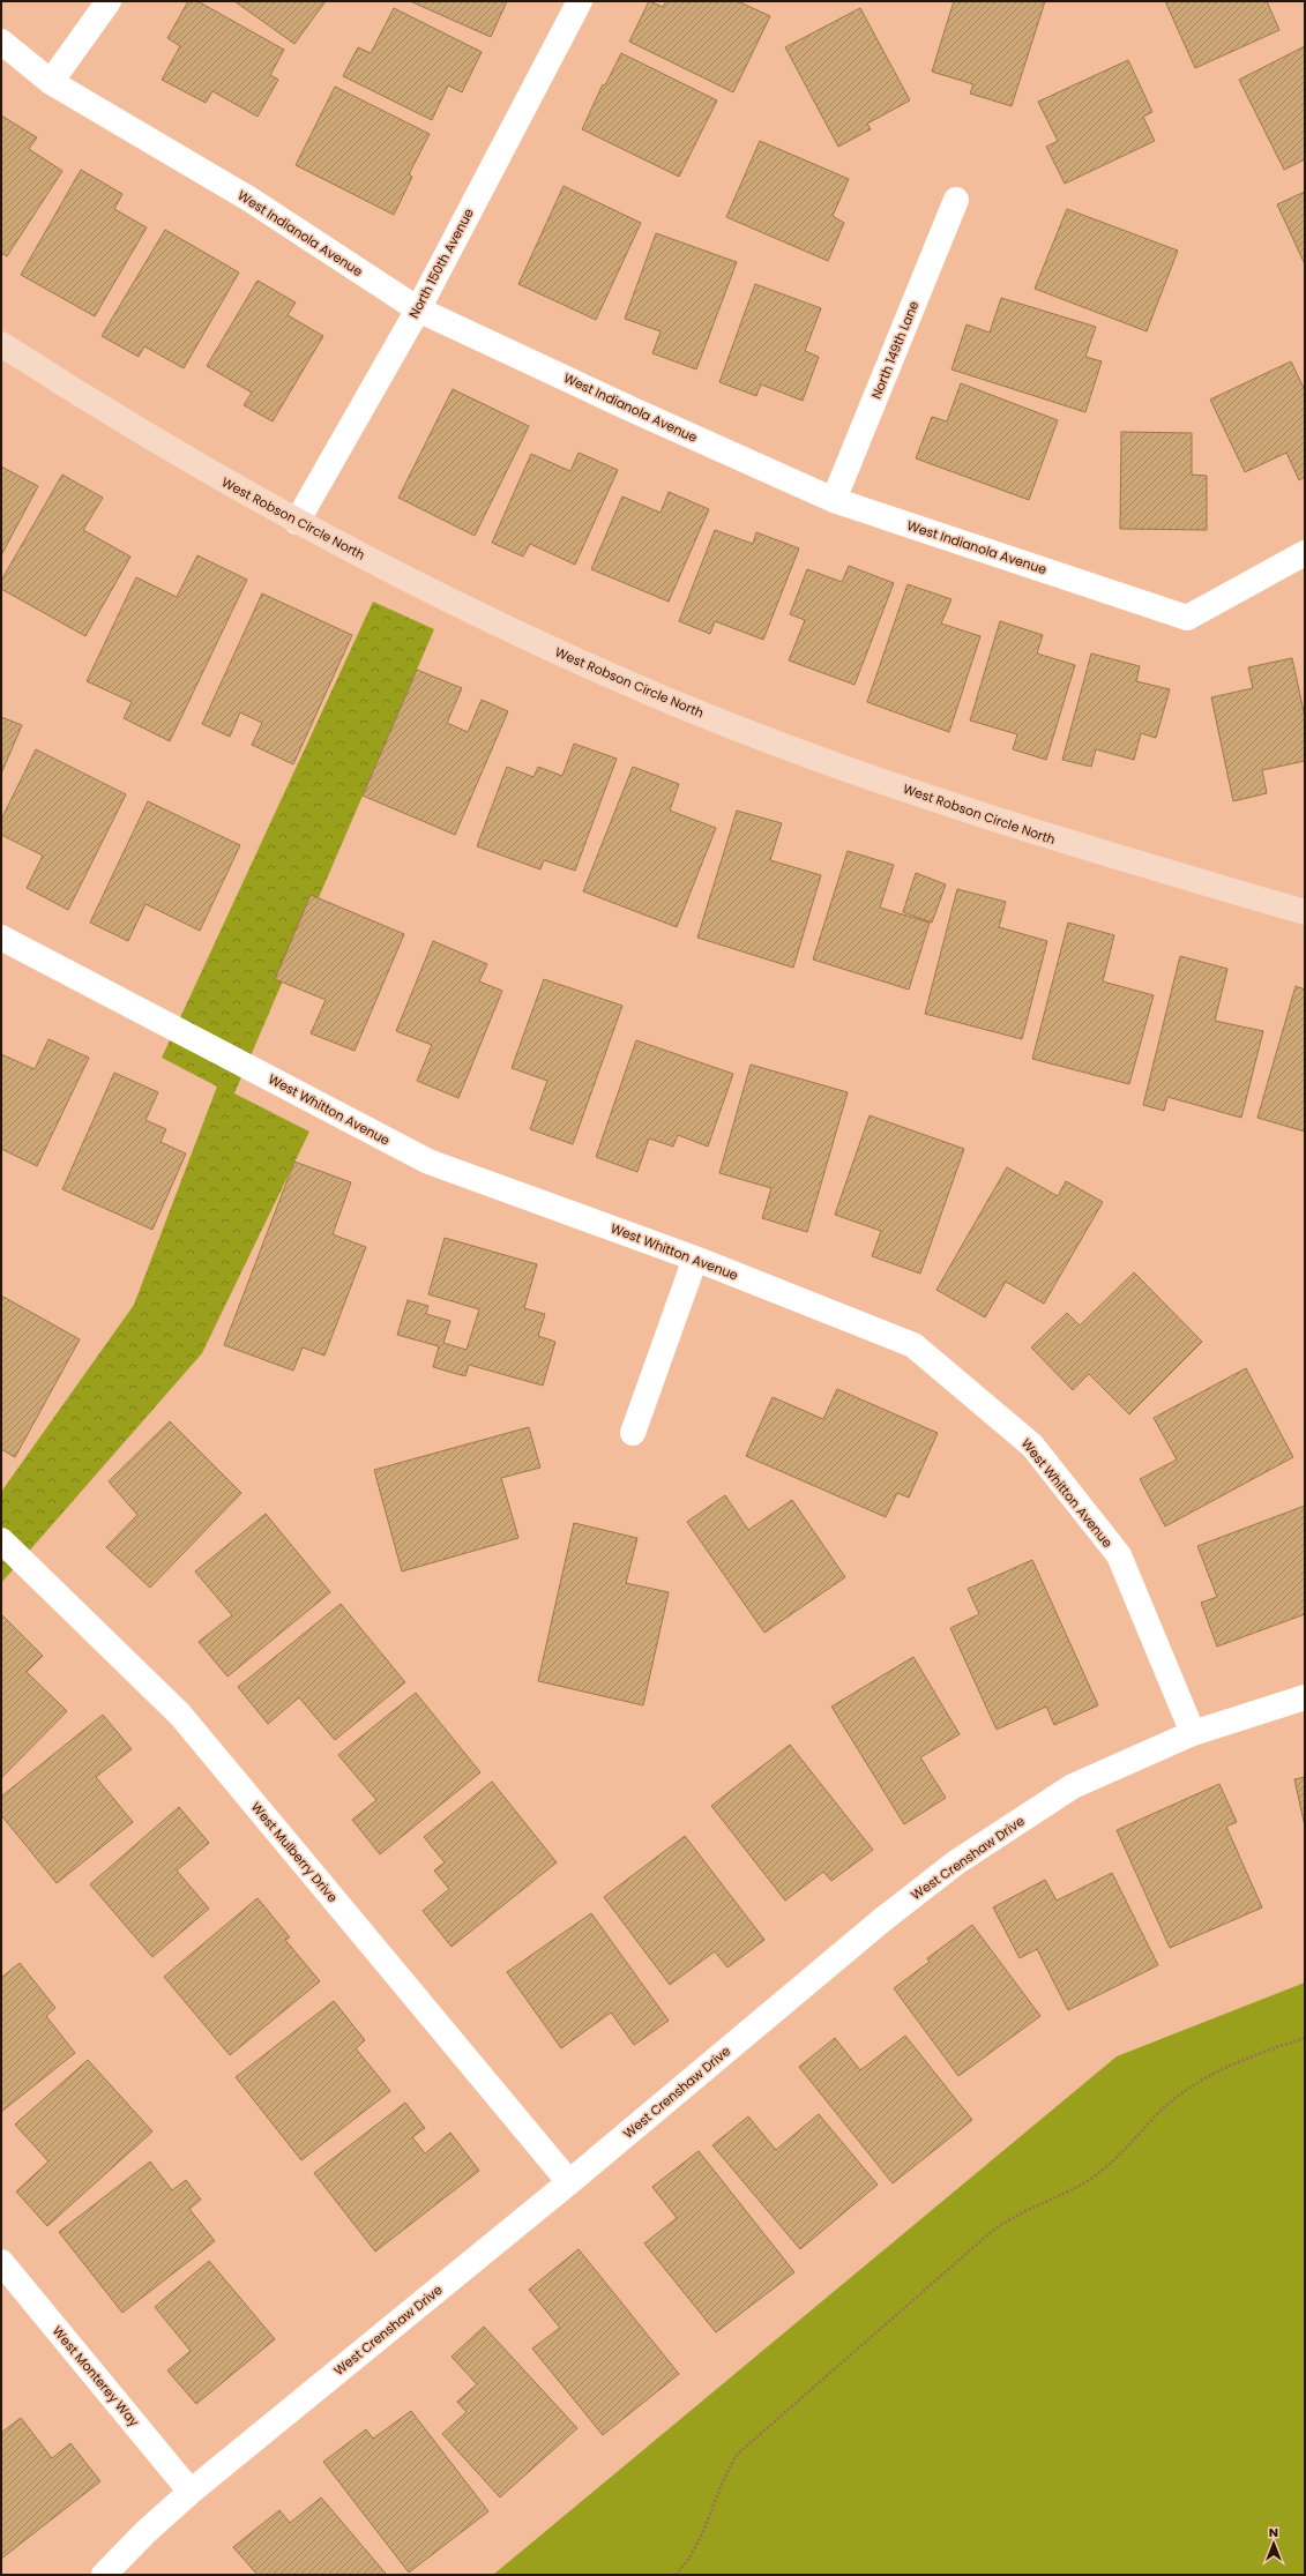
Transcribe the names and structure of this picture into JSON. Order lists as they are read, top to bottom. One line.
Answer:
{"streets":{"street":["West Indianola Avenue","North 150th Avenue","North 149th Lane","West Robson Circle North","West Whitton Avenue","West Mulberry Drive","West Crenshaw Drive","West Monterey Way"]},"crossings":[["West Indianola Avenue","North 150th Avenue"],["West Indianola Avenue","North 149th Lane"],["North 150th Avenue","West Robson Circle North"],["West Whitton Avenue","West Crenshaw Drive"],["West Mulberry Drive","West Crenshaw Drive"],["West Crenshaw Drive","West Monterey Way"]],"north":"top"}
